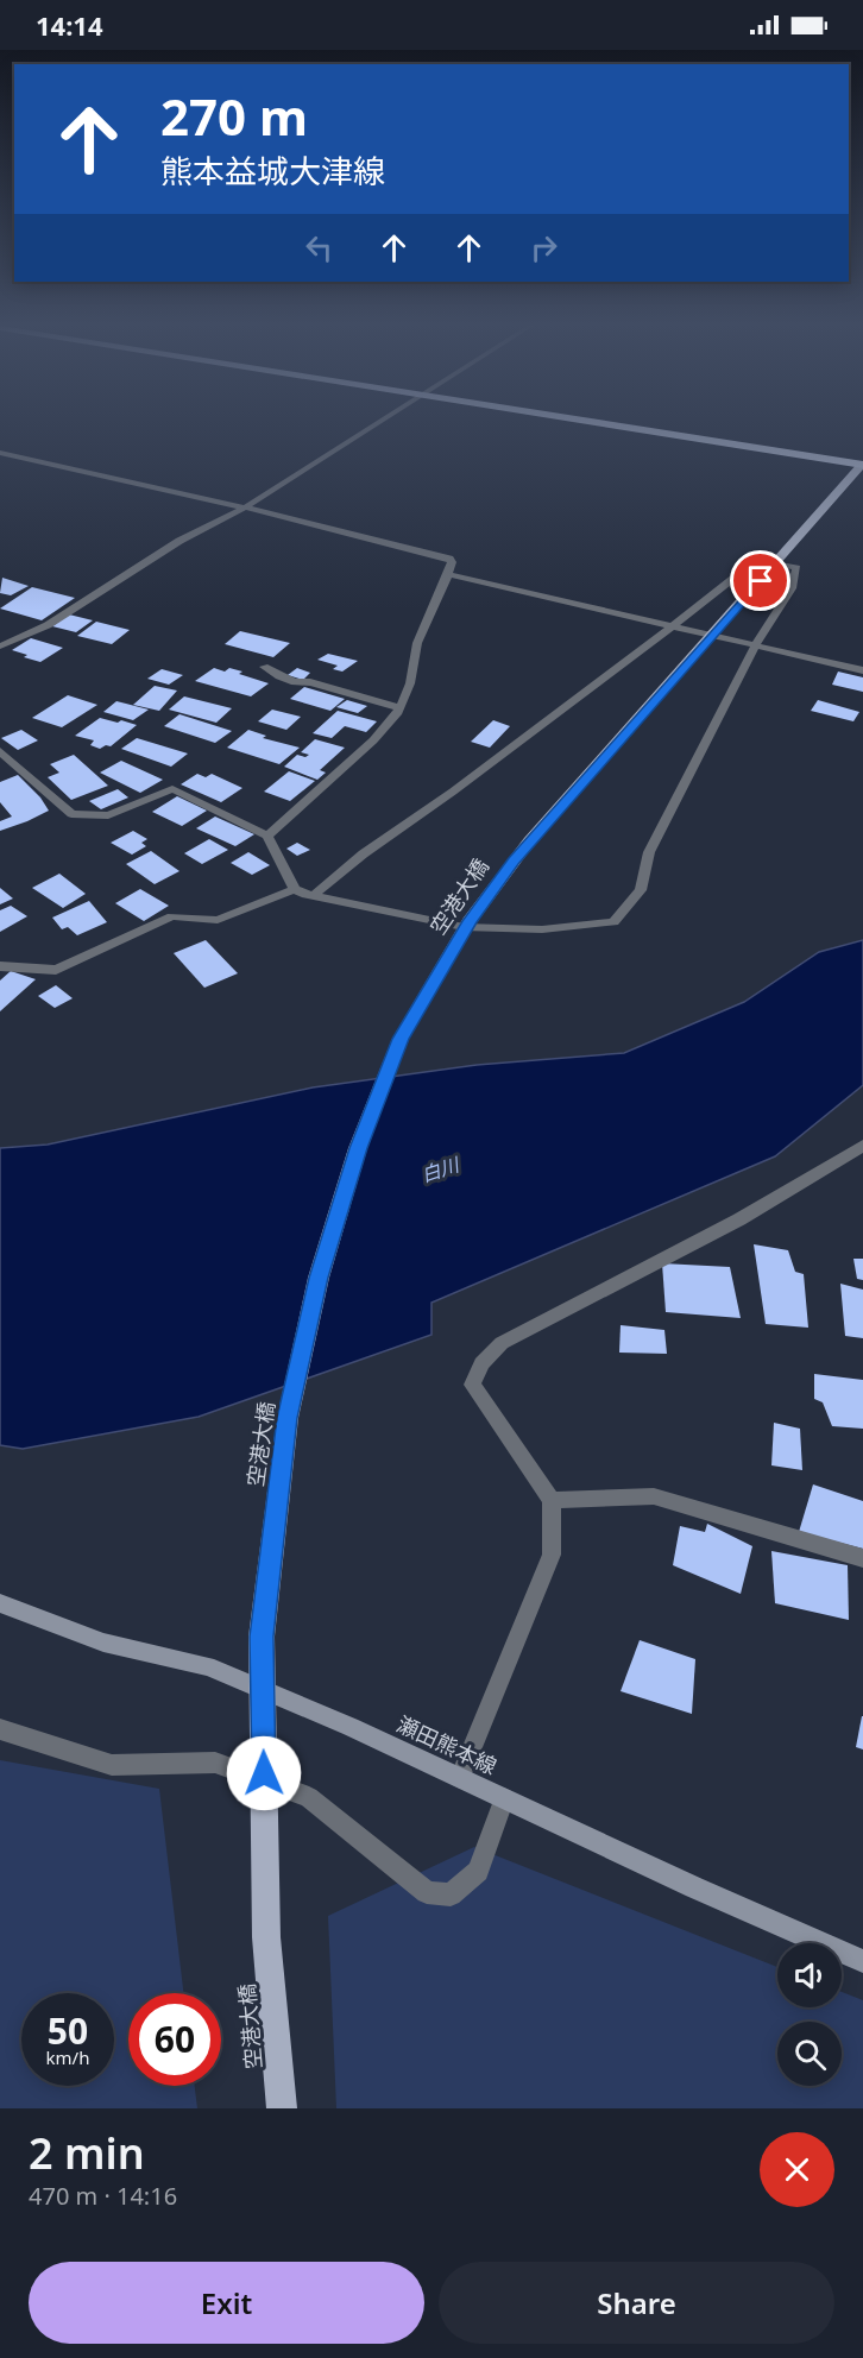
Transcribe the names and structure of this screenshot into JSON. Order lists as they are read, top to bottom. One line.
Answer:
{"streets":{"main road":["空港大橋","瀬田熊本線"]},"water":["白川"],"page":{"status":"14:14","turn":["270 m","熊本益城大津線"],"speed":"50 km/h","limit":"60","heading":["2 min","470 m · 14:16"],"buttons":["Exit","Share"]}}
